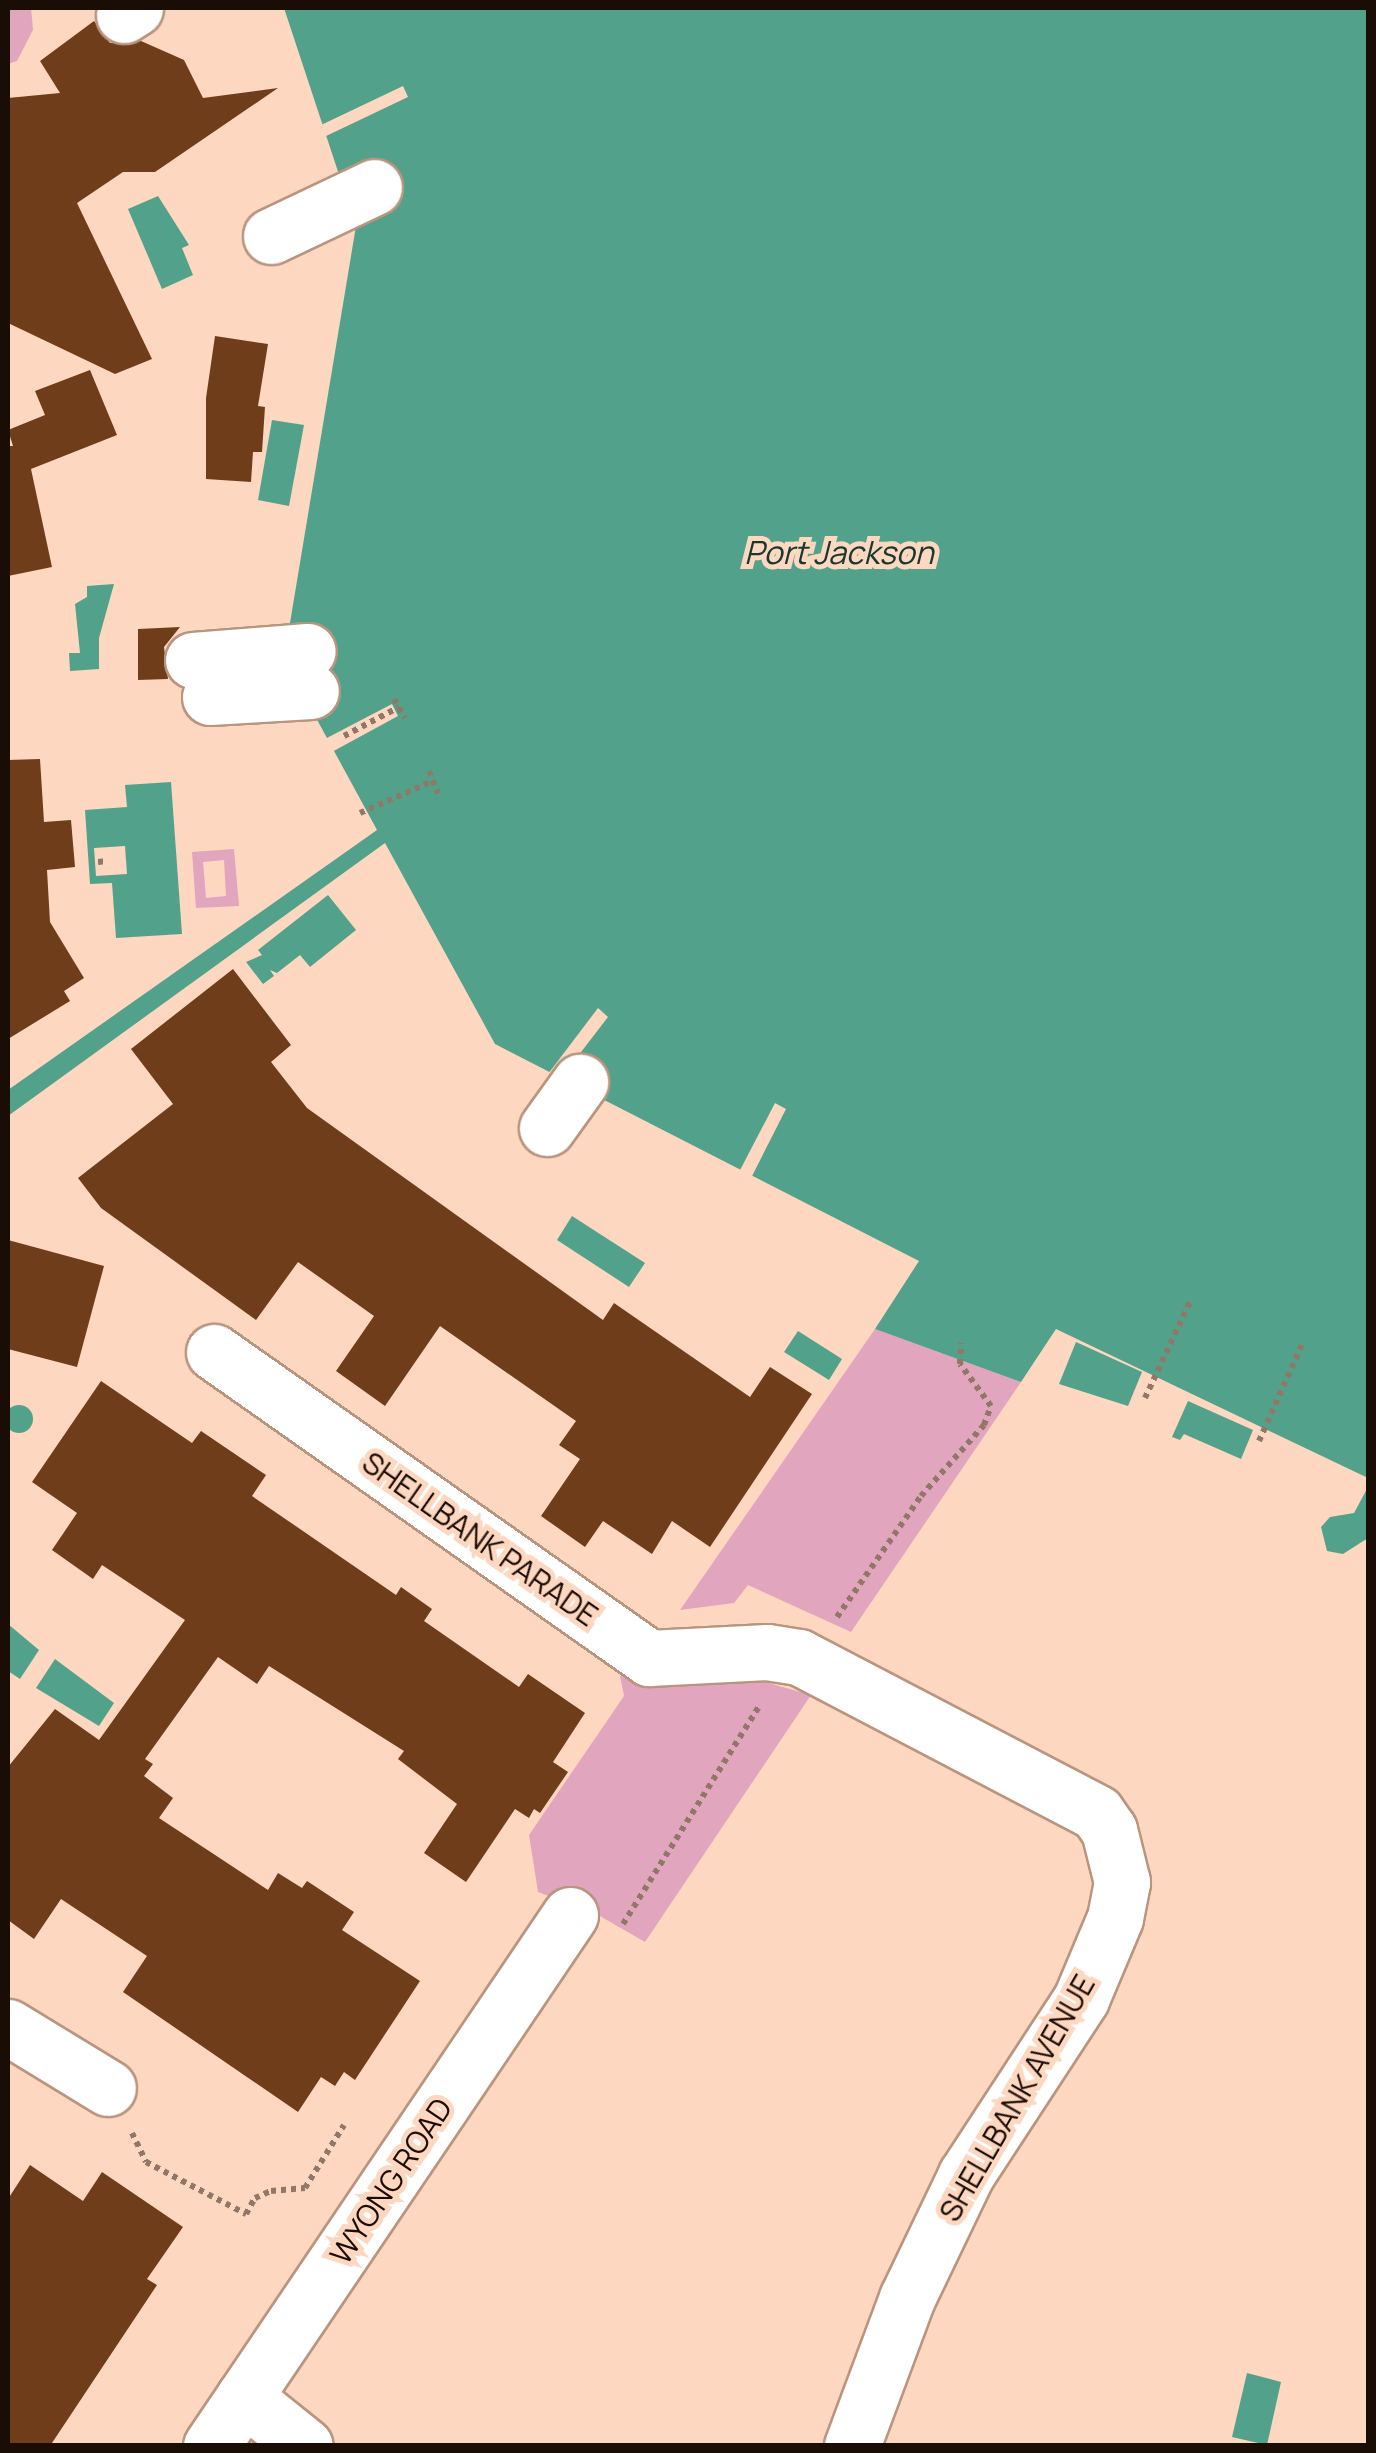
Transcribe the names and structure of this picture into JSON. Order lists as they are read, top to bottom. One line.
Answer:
{"streets":{"street":["SHELLBANK PARADE","SHELLBANK AVENUE","WYONG ROAD"]},"crossings":[["SHELLBANK PARADE","SHELLBANK AVENUE"]],"water":["Port Jackson"]}
